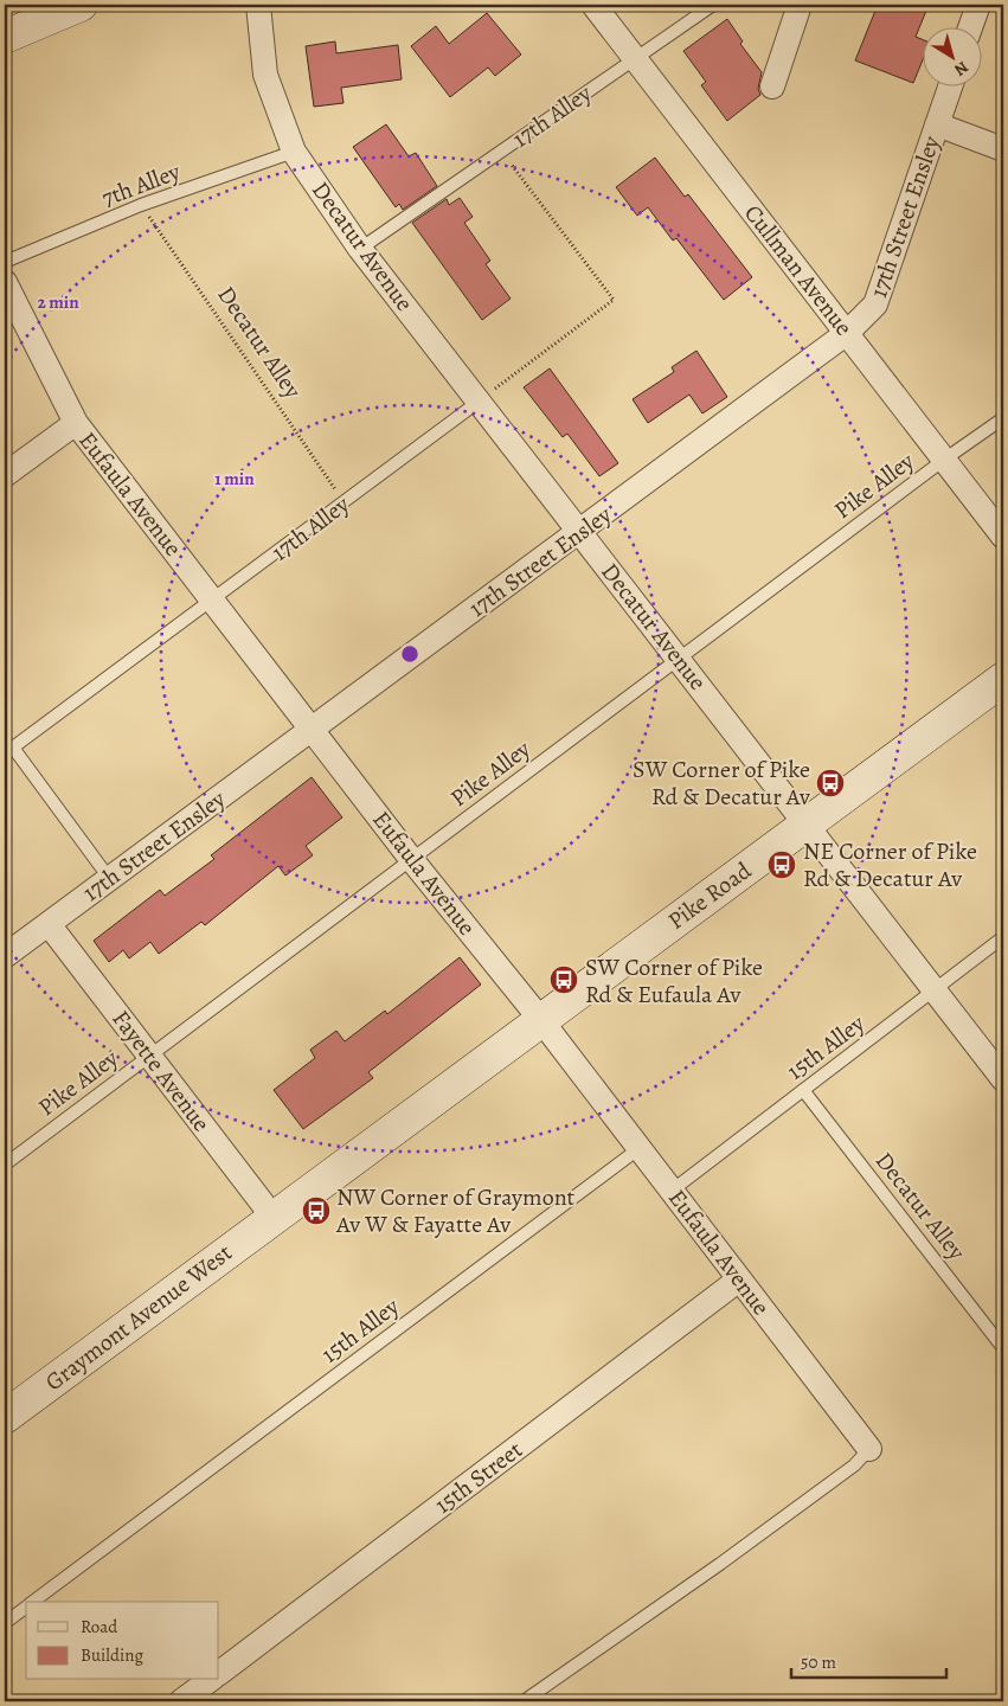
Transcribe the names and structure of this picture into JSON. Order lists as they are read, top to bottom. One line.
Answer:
{"streets":{"street":["17th Street Ensley","Decatur Avenue","Cullman Avenue","Eufaula Avenue","Pike Road","Fayette Avenue","Graymont Avenue West","15th Street"],"lane":["17th Alley","7th Alley","Decatur Alley","Pike Alley","15th Alley"]},"crossings":[["17th Alley","Decatur Avenue"],["17th Alley","Cullman Avenue"],["17th Alley","Decatur Alley"],["17th Alley","Eufaula Avenue"],["7th Alley","Decatur Avenue"],["7th Alley","Decatur Alley"],["17th Street Ensley","Decatur Avenue"],["17th Street Ensley","Cullman Avenue"],["17th Street Ensley","Eufaula Avenue"],["17th Street Ensley","Fayette Avenue"],["Decatur Avenue","Pike Alley"],["Decatur Avenue","Pike Road"],["Decatur Avenue","15th Alley"],["Cullman Avenue","Pike Alley"],["Decatur Alley","15th Alley"],["Pike Alley","Eufaula Avenue"],["Pike Alley","Fayette Avenue"],["Eufaula Avenue","Pike Road"],["Eufaula Avenue","15th Alley"],["Eufaula Avenue","15th Street"],["Pike Road","Fayette Avenue"],["Pike Road","Graymont Avenue West"],["Fayette Avenue","Graymont Avenue West"]],"places":{"bus stop":["SW Corner of Pike Rd & Decatur Av","NE Corner of Pike Rd & Decatur Av","SW Corner of Pike Rd & Eufaula Av","NW Corner of Graymont Av W & Fayatte Av"]},"legend":["Road","Building"],"scale_bar":"50 m","north":"bottom right","rings":["2 min","1 min"]}
